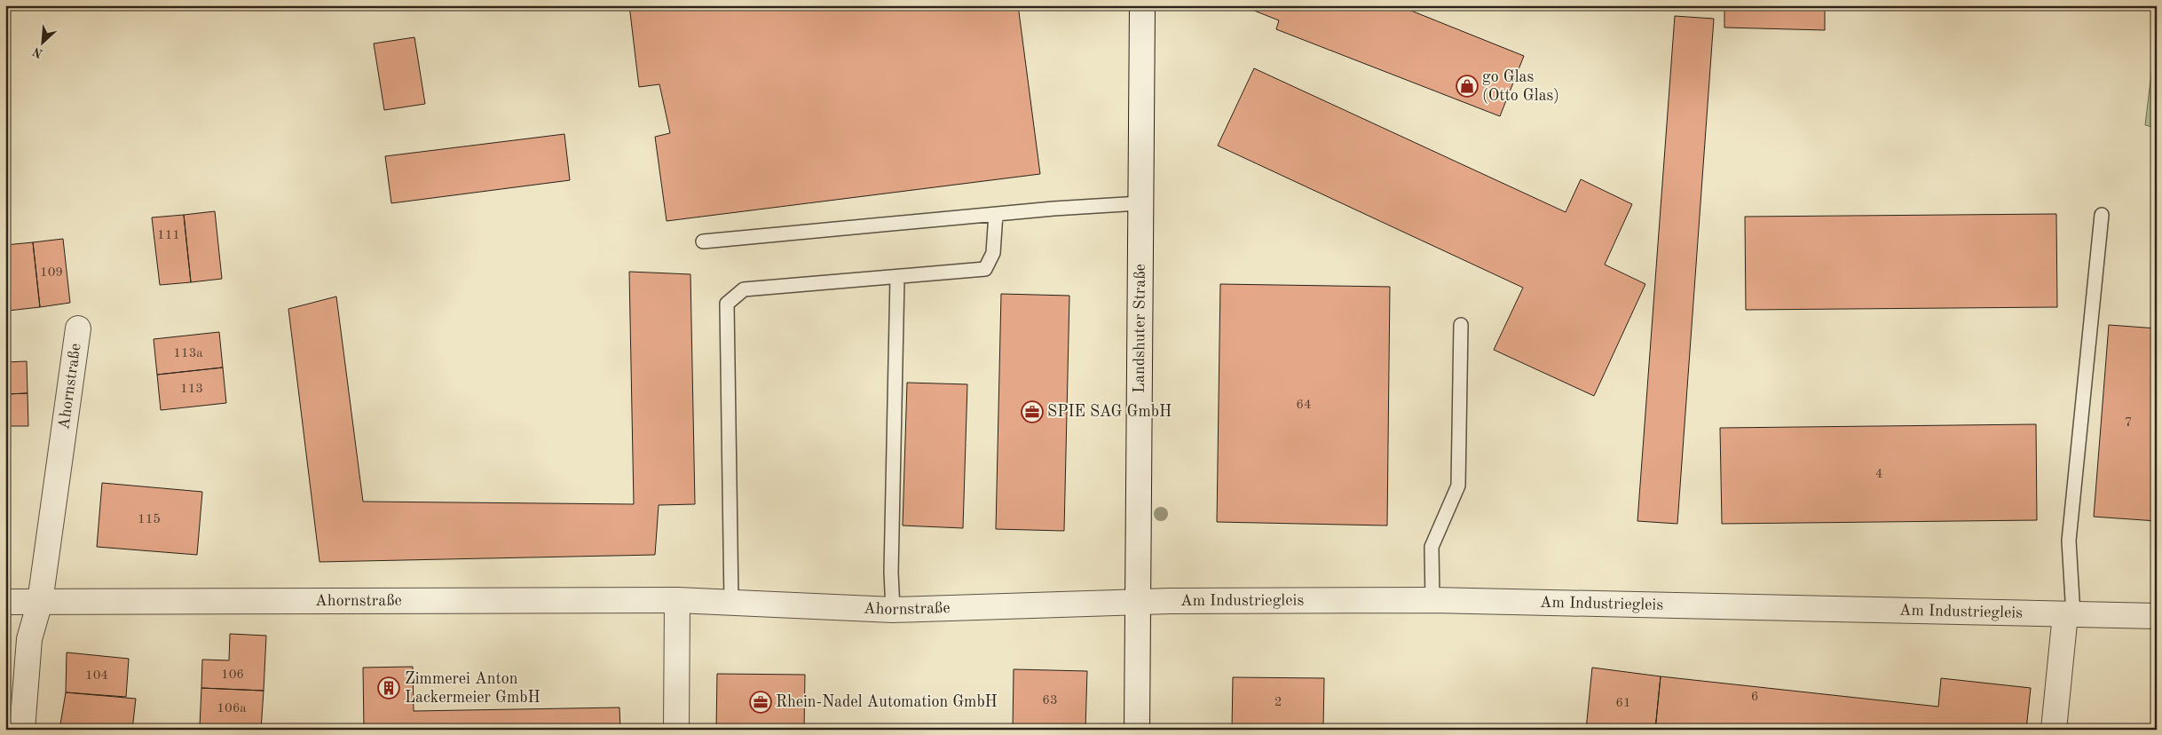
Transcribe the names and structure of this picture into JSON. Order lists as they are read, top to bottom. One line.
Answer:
{"streets":{"street":["Landshuter Straße","Ahornstraße","Am Industriegleis"]},"crossings":[["Landshuter Straße","Ahornstraße"],["Landshuter Straße","Am Industriegleis"],["Ahornstraße","Am Industriegleis"]],"places":{"shop":["go Glas (Otto Glas)"],"office":["SPIE SAG GmbH","Rhein-Nadel Automation GmbH"],"building":["Zimmerei Anton Lackermeier GmbH"]},"house_numbers":["111","109","113a","113","64","7","4","115","106","104","6","63","2","61","106a"],"north":"bottom left"}
